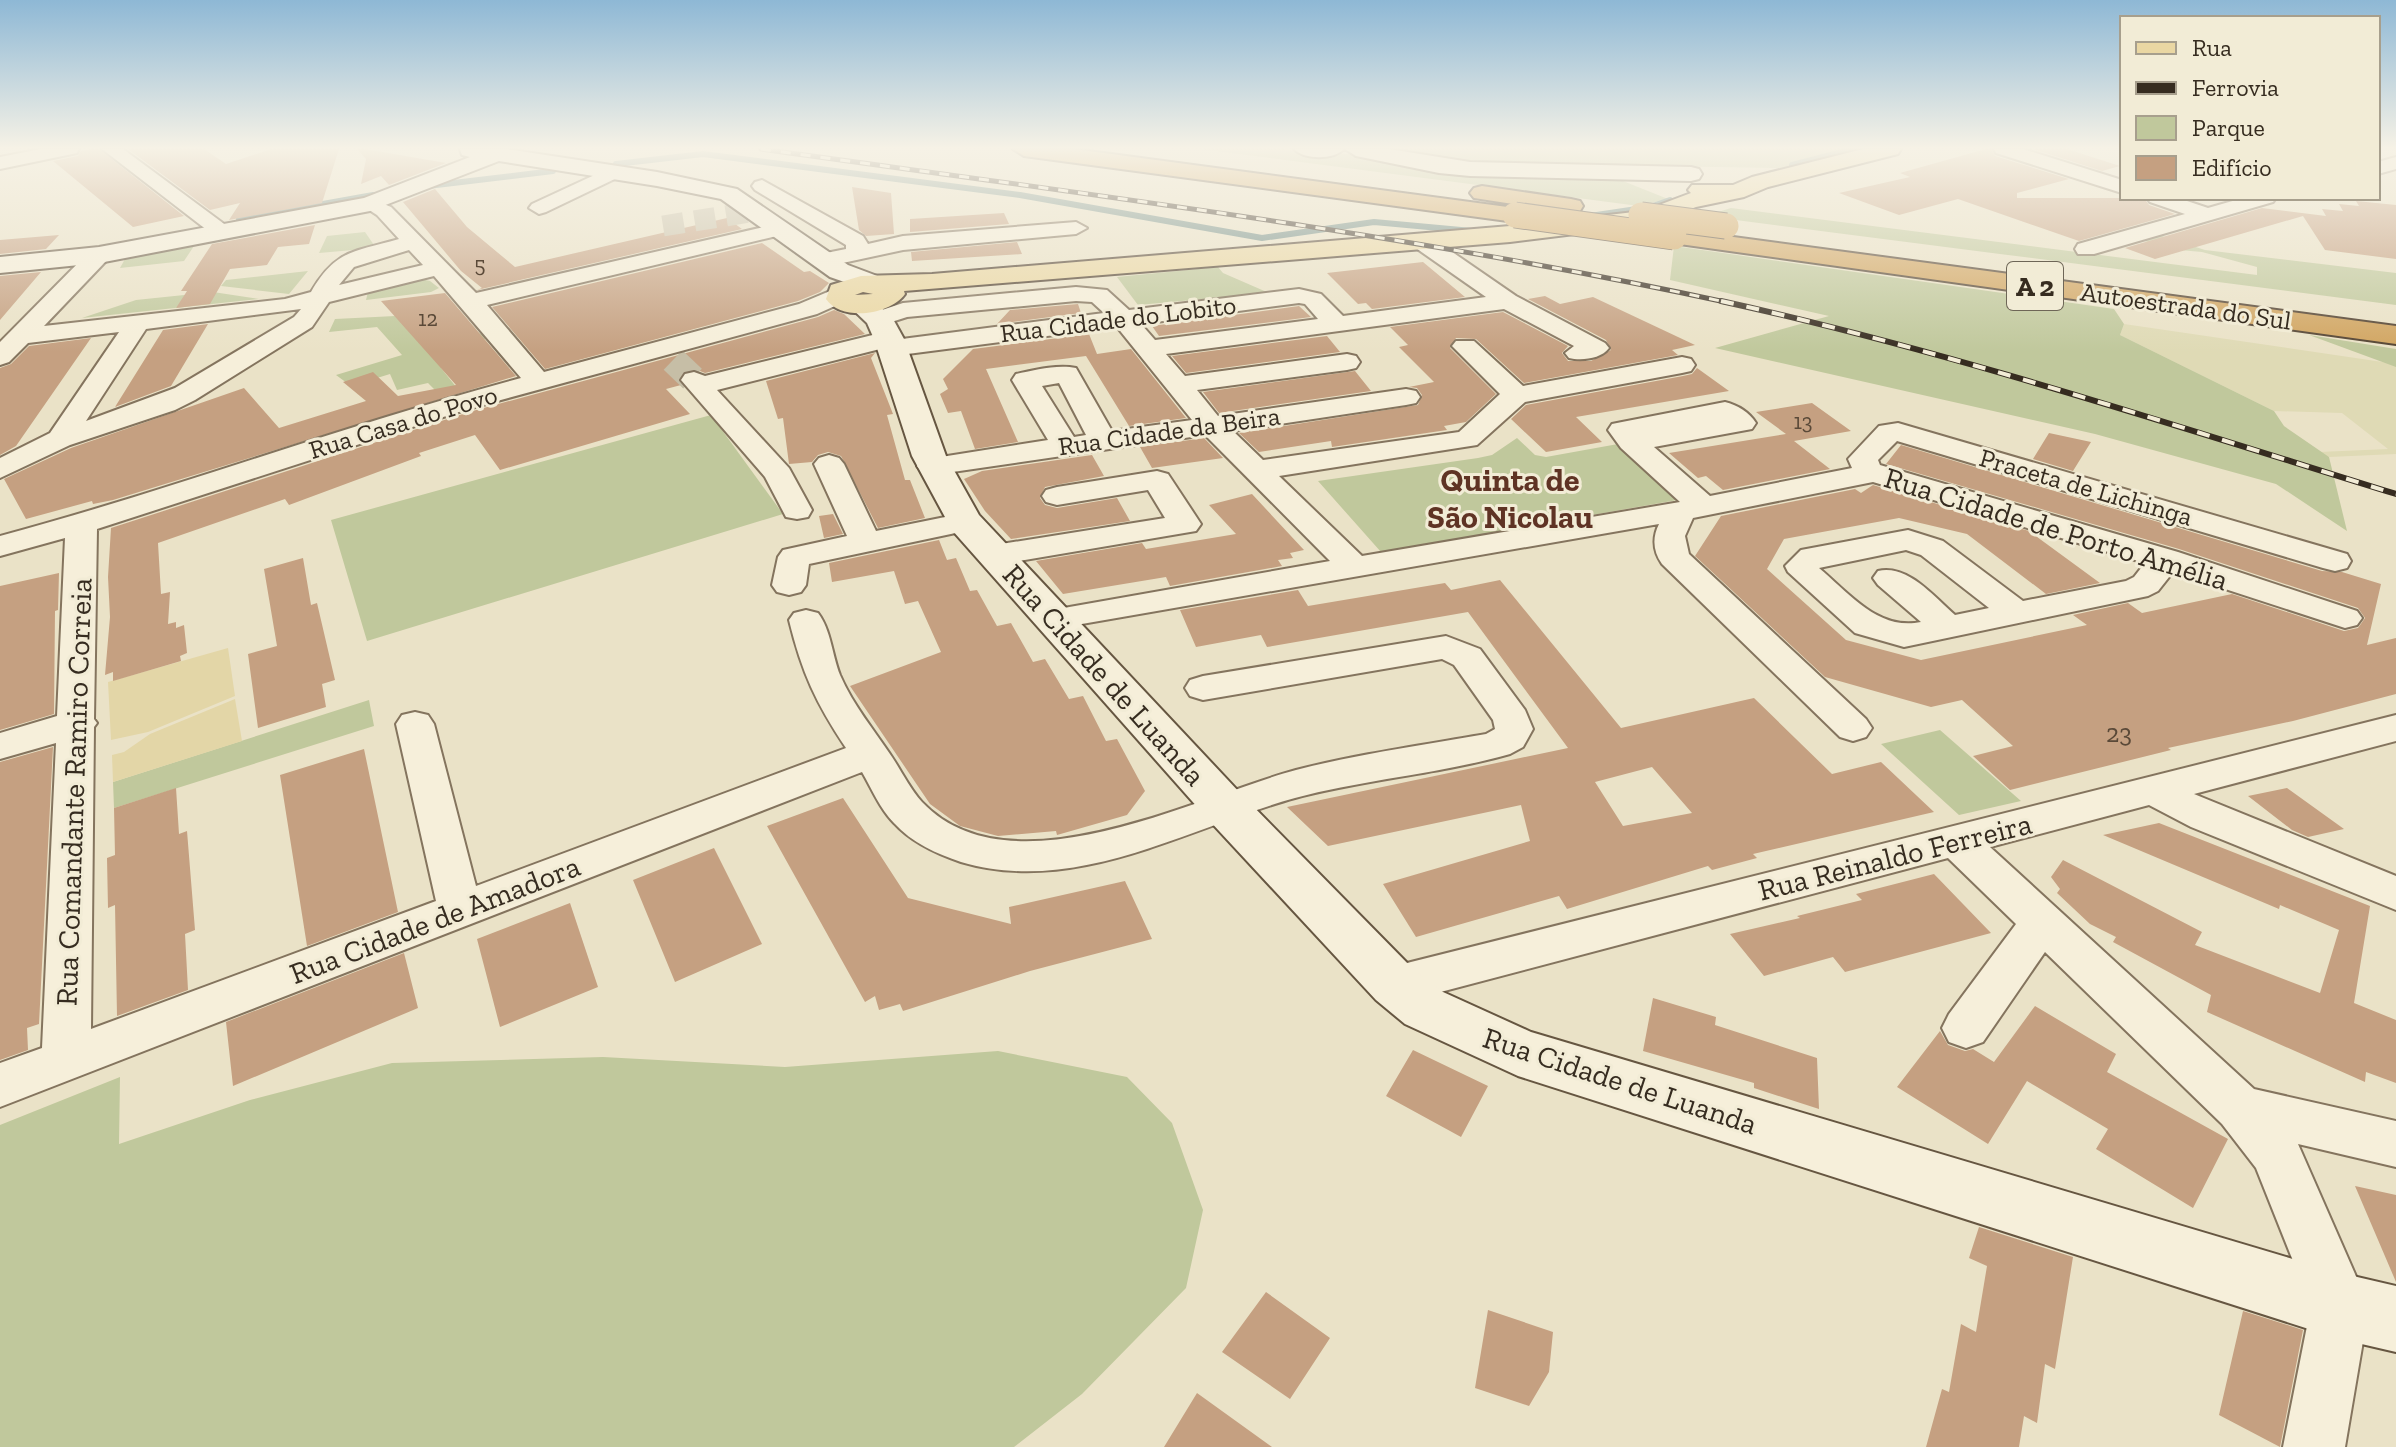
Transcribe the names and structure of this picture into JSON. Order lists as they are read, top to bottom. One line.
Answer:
{"streets":{"highway":["A 2","Autoestrada do Sul"],"main road":["Rua Casa do Povo","Rua Cidade de Luanda"],"street":["Rua Cidade do Lobito","Rua Cidade da Beira","Praceta de Lichinga","Rua Cidade de Porto Amélia","Rua Comandante Ramiro Correia","Rua Reinaldo Ferreira","Rua Cidade de Amadora"]},"crossings":[["Rua Cidade do Lobito","Rua Casa do Povo"],["Rua Cidade do Lobito","Rua Cidade de Luanda"],["Rua Casa do Povo","Rua Cidade de Luanda"],["Rua Casa do Povo","Rua Comandante Ramiro Correia"],["Rua Cidade da Beira","Rua Cidade de Luanda"],["Praceta de Lichinga","Rua Cidade de Porto Amélia"],["Rua Cidade de Porto Amélia","Rua Cidade de Luanda"],["Rua Cidade de Luanda","Rua Reinaldo Ferreira"],["Rua Comandante Ramiro Correia","Rua Cidade de Amadora"]],"districts":["Quinta de São Nicolau"],"house_numbers":["5","12","13","23"],"legend":["Rua","Ferrovia","Parque","Edifício"]}
